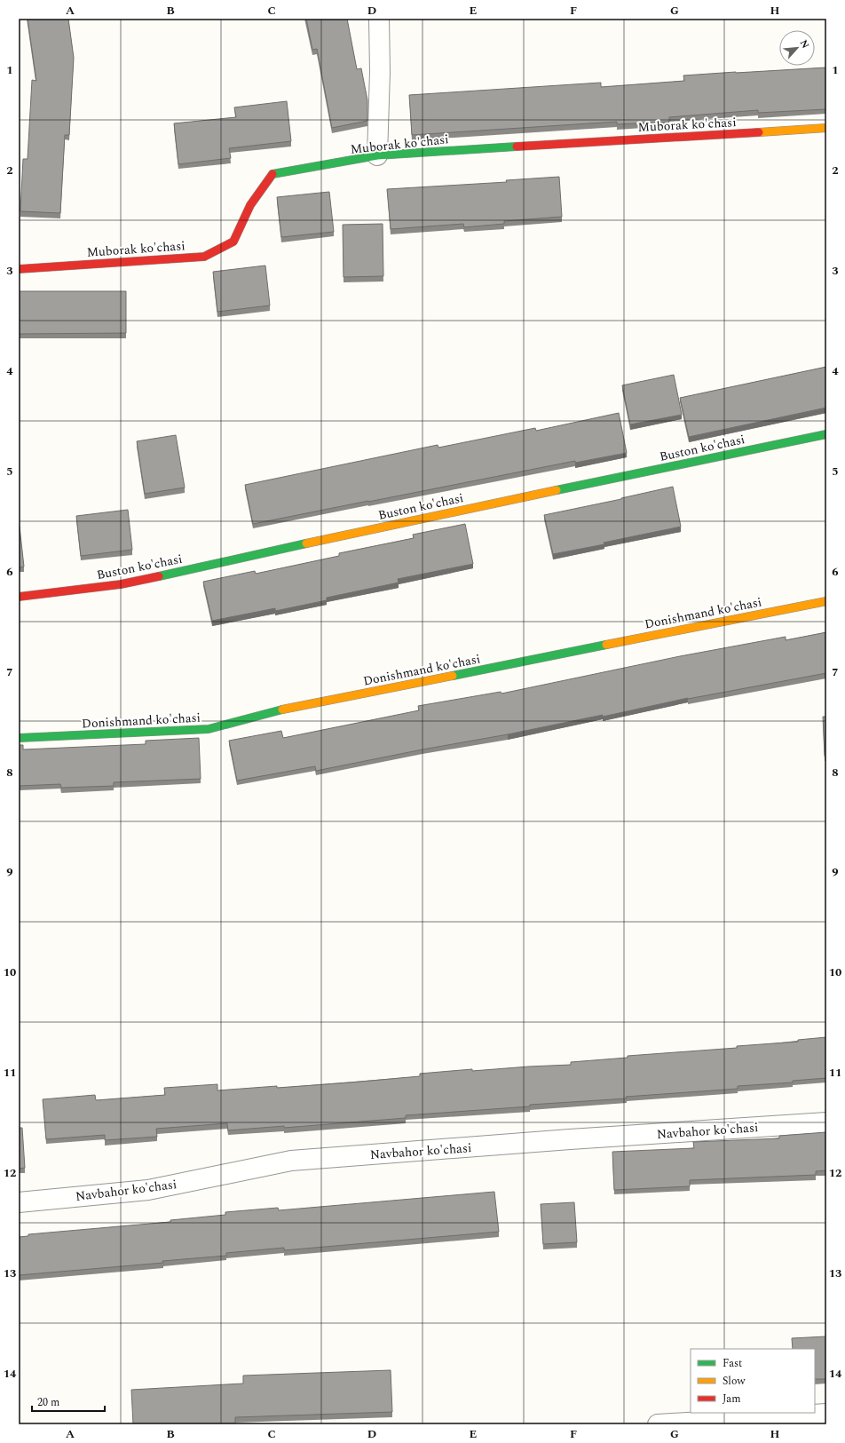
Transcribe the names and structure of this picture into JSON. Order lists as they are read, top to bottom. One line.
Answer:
{"streets":{"street":["Muborak ko'chasi","Buston ko'chasi","Donishmand ko'chasi","Navbahor ko'chasi"]},"legend":["Fast","Slow","Jam"],"scale_bar":"20 m","north":"top right","grid":{"columns":["A","B","C","D","E","F","G","H"],"rows":["1","2","3","4","5","6","7","8","9","10","11","12","13","14"]}}
